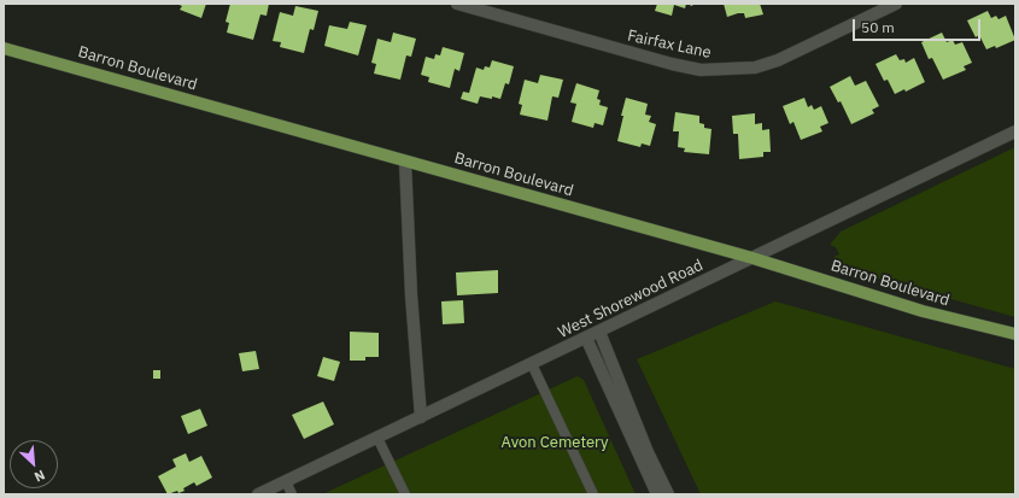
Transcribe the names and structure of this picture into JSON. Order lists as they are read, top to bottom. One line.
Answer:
{"streets":{"main road":["Barron Boulevard"],"street":["Fairfax Lane","West Shorewood Road"]},"crossings":[["Barron Boulevard","West Shorewood Road"]],"parks":["Avon Cemetery"],"scale_bar":"50 m","north":"bottom right"}
